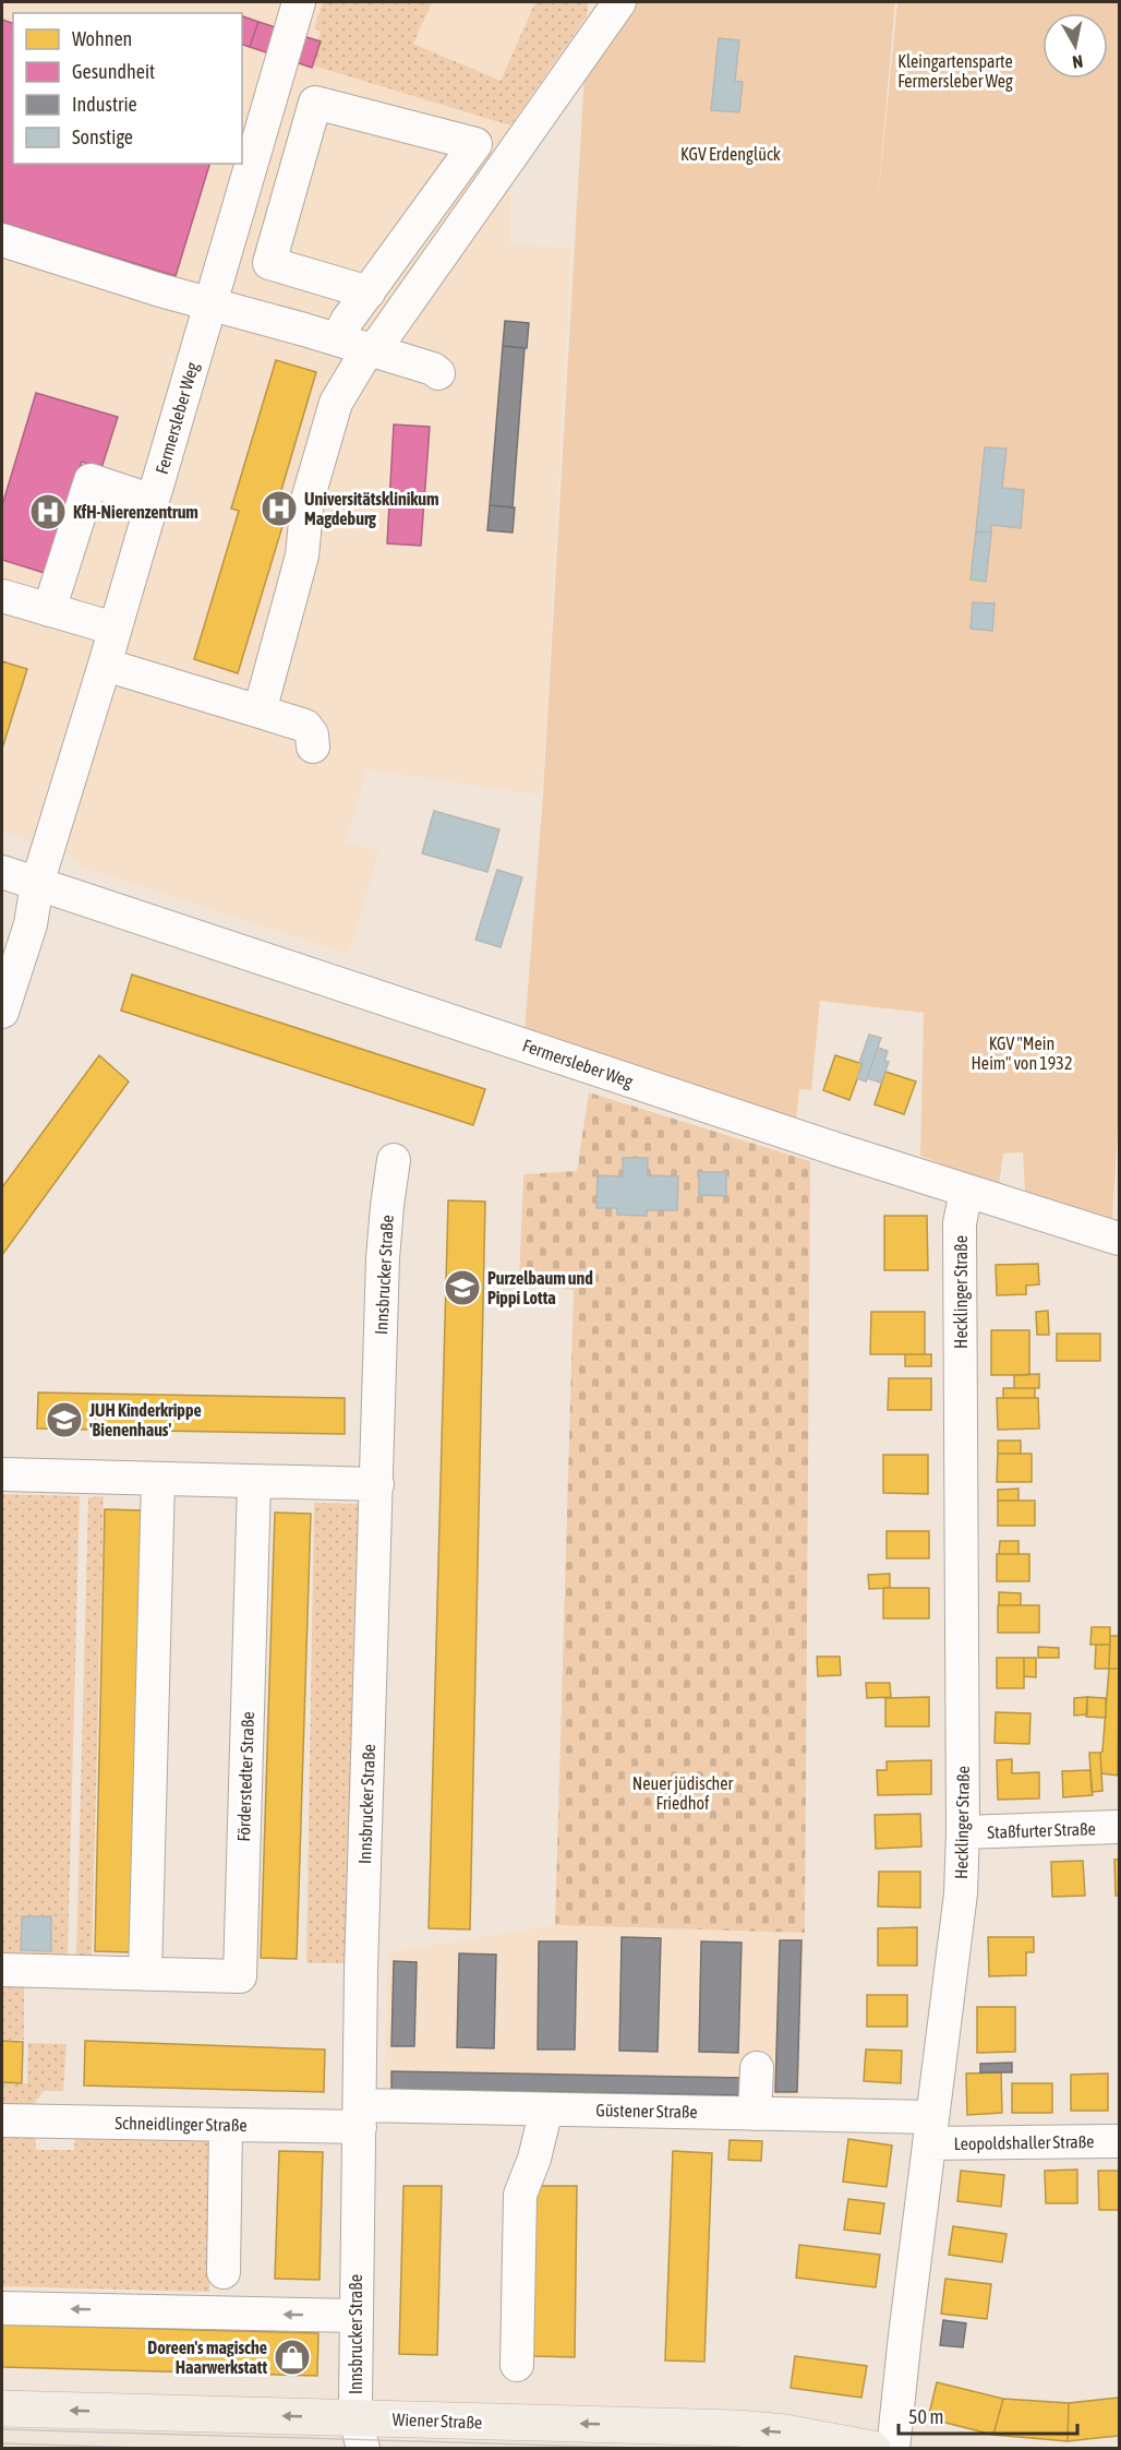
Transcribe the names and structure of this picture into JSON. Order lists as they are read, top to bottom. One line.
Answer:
{"streets":{"main road":["Wiener Straße"],"street":["Fermersleber Weg","Innsbrucker Straße","Hecklinger Straße","Förderstedter Straße","Staßfurter Straße","Güstener Straße","Schneidlinger Straße","Leopoldshaller Straße"]},"crossings":[["Fermersleber Weg","Hecklinger Straße"],["Innsbrucker Straße","Güstener Straße"],["Innsbrucker Straße","Schneidlinger Straße"],["Innsbrucker Straße","Wiener Straße"],["Hecklinger Straße","Staßfurter Straße"],["Hecklinger Straße","Güstener Straße"],["Hecklinger Straße","Leopoldshaller Straße"],["Güstener Straße","Schneidlinger Straße"],["Güstener Straße","Leopoldshaller Straße"]],"one_way":["Wiener Straße"],"parks":["Kleingartensparte Fermersleber Weg","KGV Erdenglück","KGV \"Mein Heim\" von 1932","Neuer jüdischer Friedhof"],"places":{"hospital":["Universitätsklinikum Magdeburg","KfH-Nierenzentrum"],"school or university":["Purzelbaum und Pippi Lotta","JUH Kinderkrippe 'Bienenhaus'"],"shop":["Doreen's magische Haarwerkstatt"]},"legend":["Wohnen","Gesundheit","Industrie","Sonstige"],"scale_bar":"50 m","north":"bottom"}
